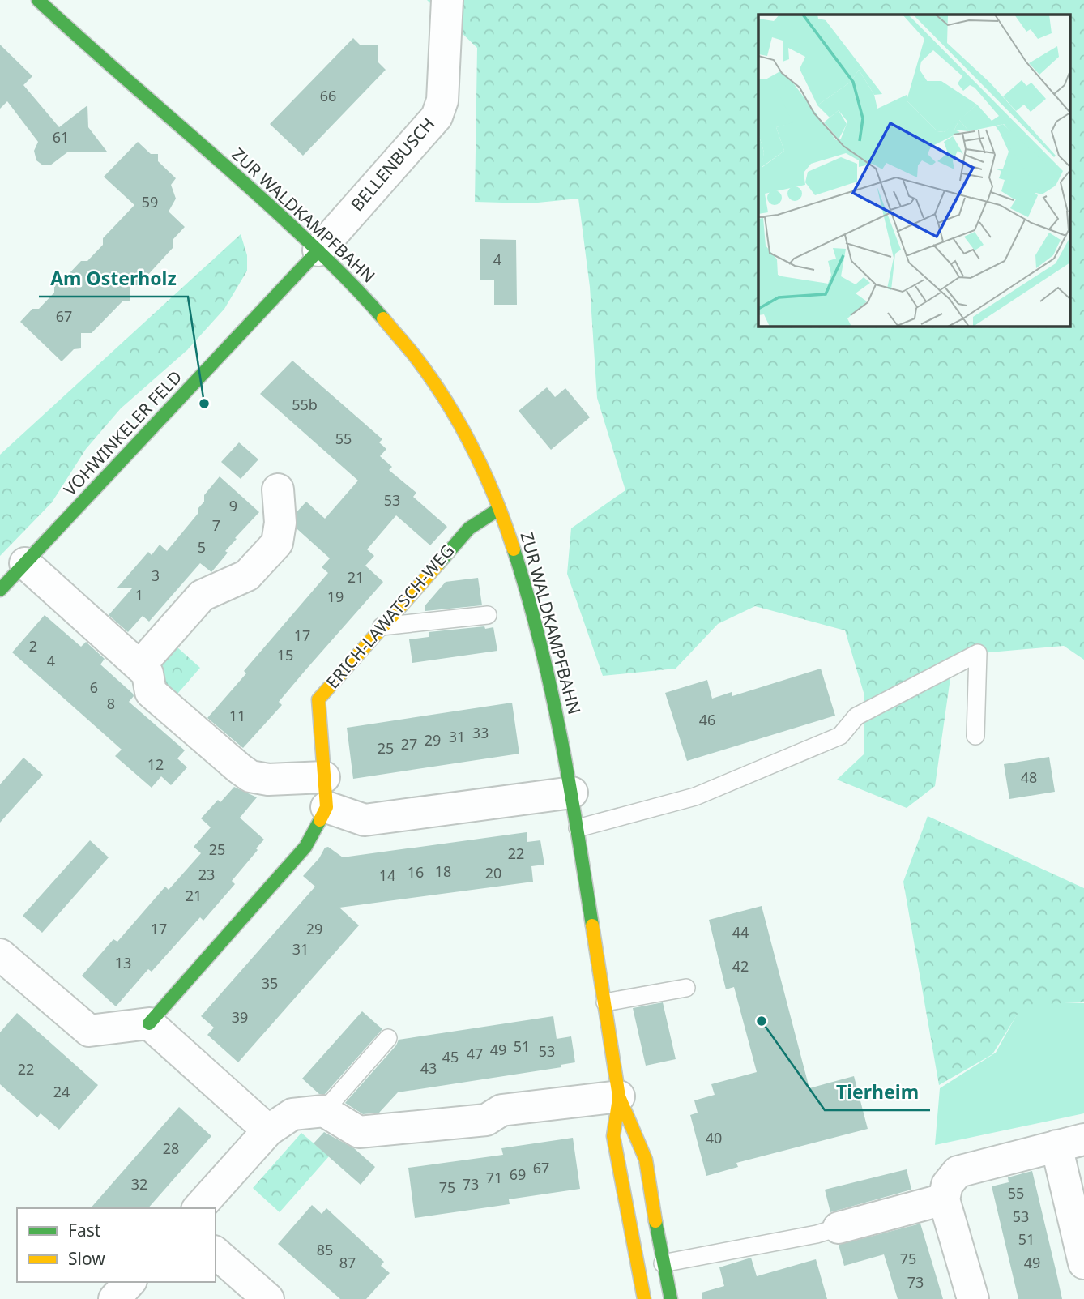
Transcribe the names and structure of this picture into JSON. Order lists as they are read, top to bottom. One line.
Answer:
{"streets":{"main road":["ZUR WALDKAMPFBAHN","VOHWINKELER FELD","ERICH-LAWATSCH-WEG"],"street":["BELLENBUSCH"]},"crossings":[["BELLENBUSCH","ZUR WALDKAMPFBAHN"],["BELLENBUSCH","VOHWINKELER FELD"],["ZUR WALDKAMPFBAHN","VOHWINKELER FELD"],["ZUR WALDKAMPFBAHN","ERICH-LAWATSCH-WEG"]],"places":["Am Osterholz","Tierheim"],"house_numbers":["66","61","59","4","67","55b","55","53","9","7","5","3","21","1","19","17","2","15","4","6","8","11","46","33","31","29","27","25","12","48","25","22","18","16","20","23","14","21","17","29","44","31","13","42","35","39","51","49","53","47","45","43","22","24","40","28","67","69","71","32","73","75","55","53","51","85","75","87","49","73"],"legend":["Fast","Slow"]}
